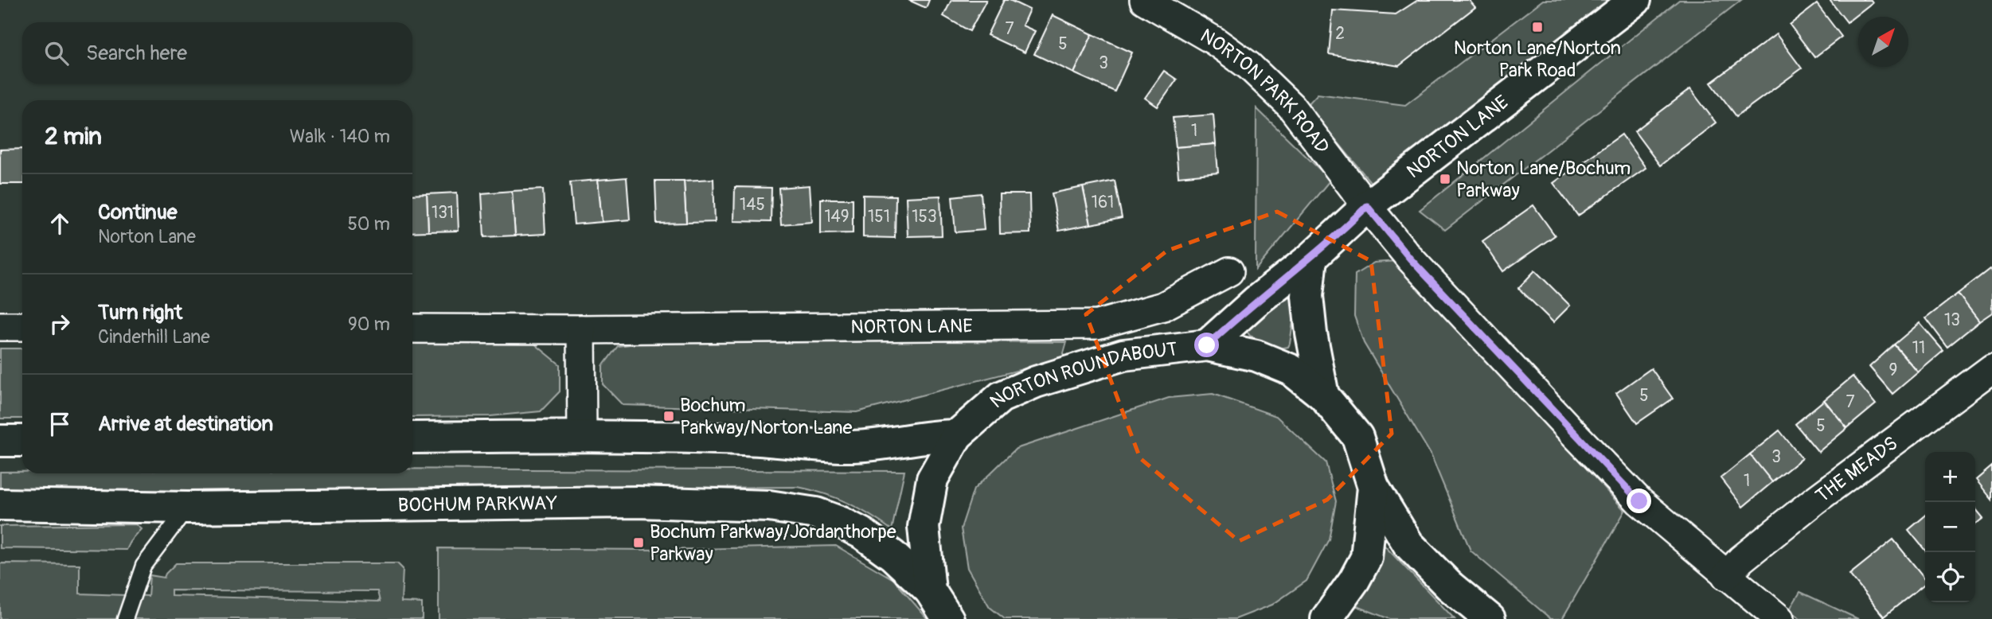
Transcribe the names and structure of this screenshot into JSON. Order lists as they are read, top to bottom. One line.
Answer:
{"streets":{"main road":["NORTON LANE","NORTON ROUNDABOUT","BOCHUM PARKWAY"],"street":["NORTON PARK ROAD","THE MEADS"]},"crossings":[["NORTON PARK ROAD","NORTON LANE"],["NORTON PARK ROAD","THE MEADS"],["NORTON LANE","NORTON ROUNDABOUT"],["NORTON ROUNDABOUT","BOCHUM PARKWAY"]],"places":{"transit":["Norton Lane/Norton Park Road","Norton Lane/Bochum Parkway","Bochum Parkway/Norton Lane","Bochum Parkway/Jordanthorpe Parkway"]},"house_numbers":["7","2","5","3","1","161","145","131","149","151","153","13","11","9","5","7","5","3","1"],"north":"top right","page":{"search":"Search here","heading":["2 min","Walk · 140 m"],"list":[["Continue","Norton Lane","50 m"],["Turn right","Cinderhill Lane","90 m"],"Arrive at destination"],"map_buttons":["+","−"]}}
